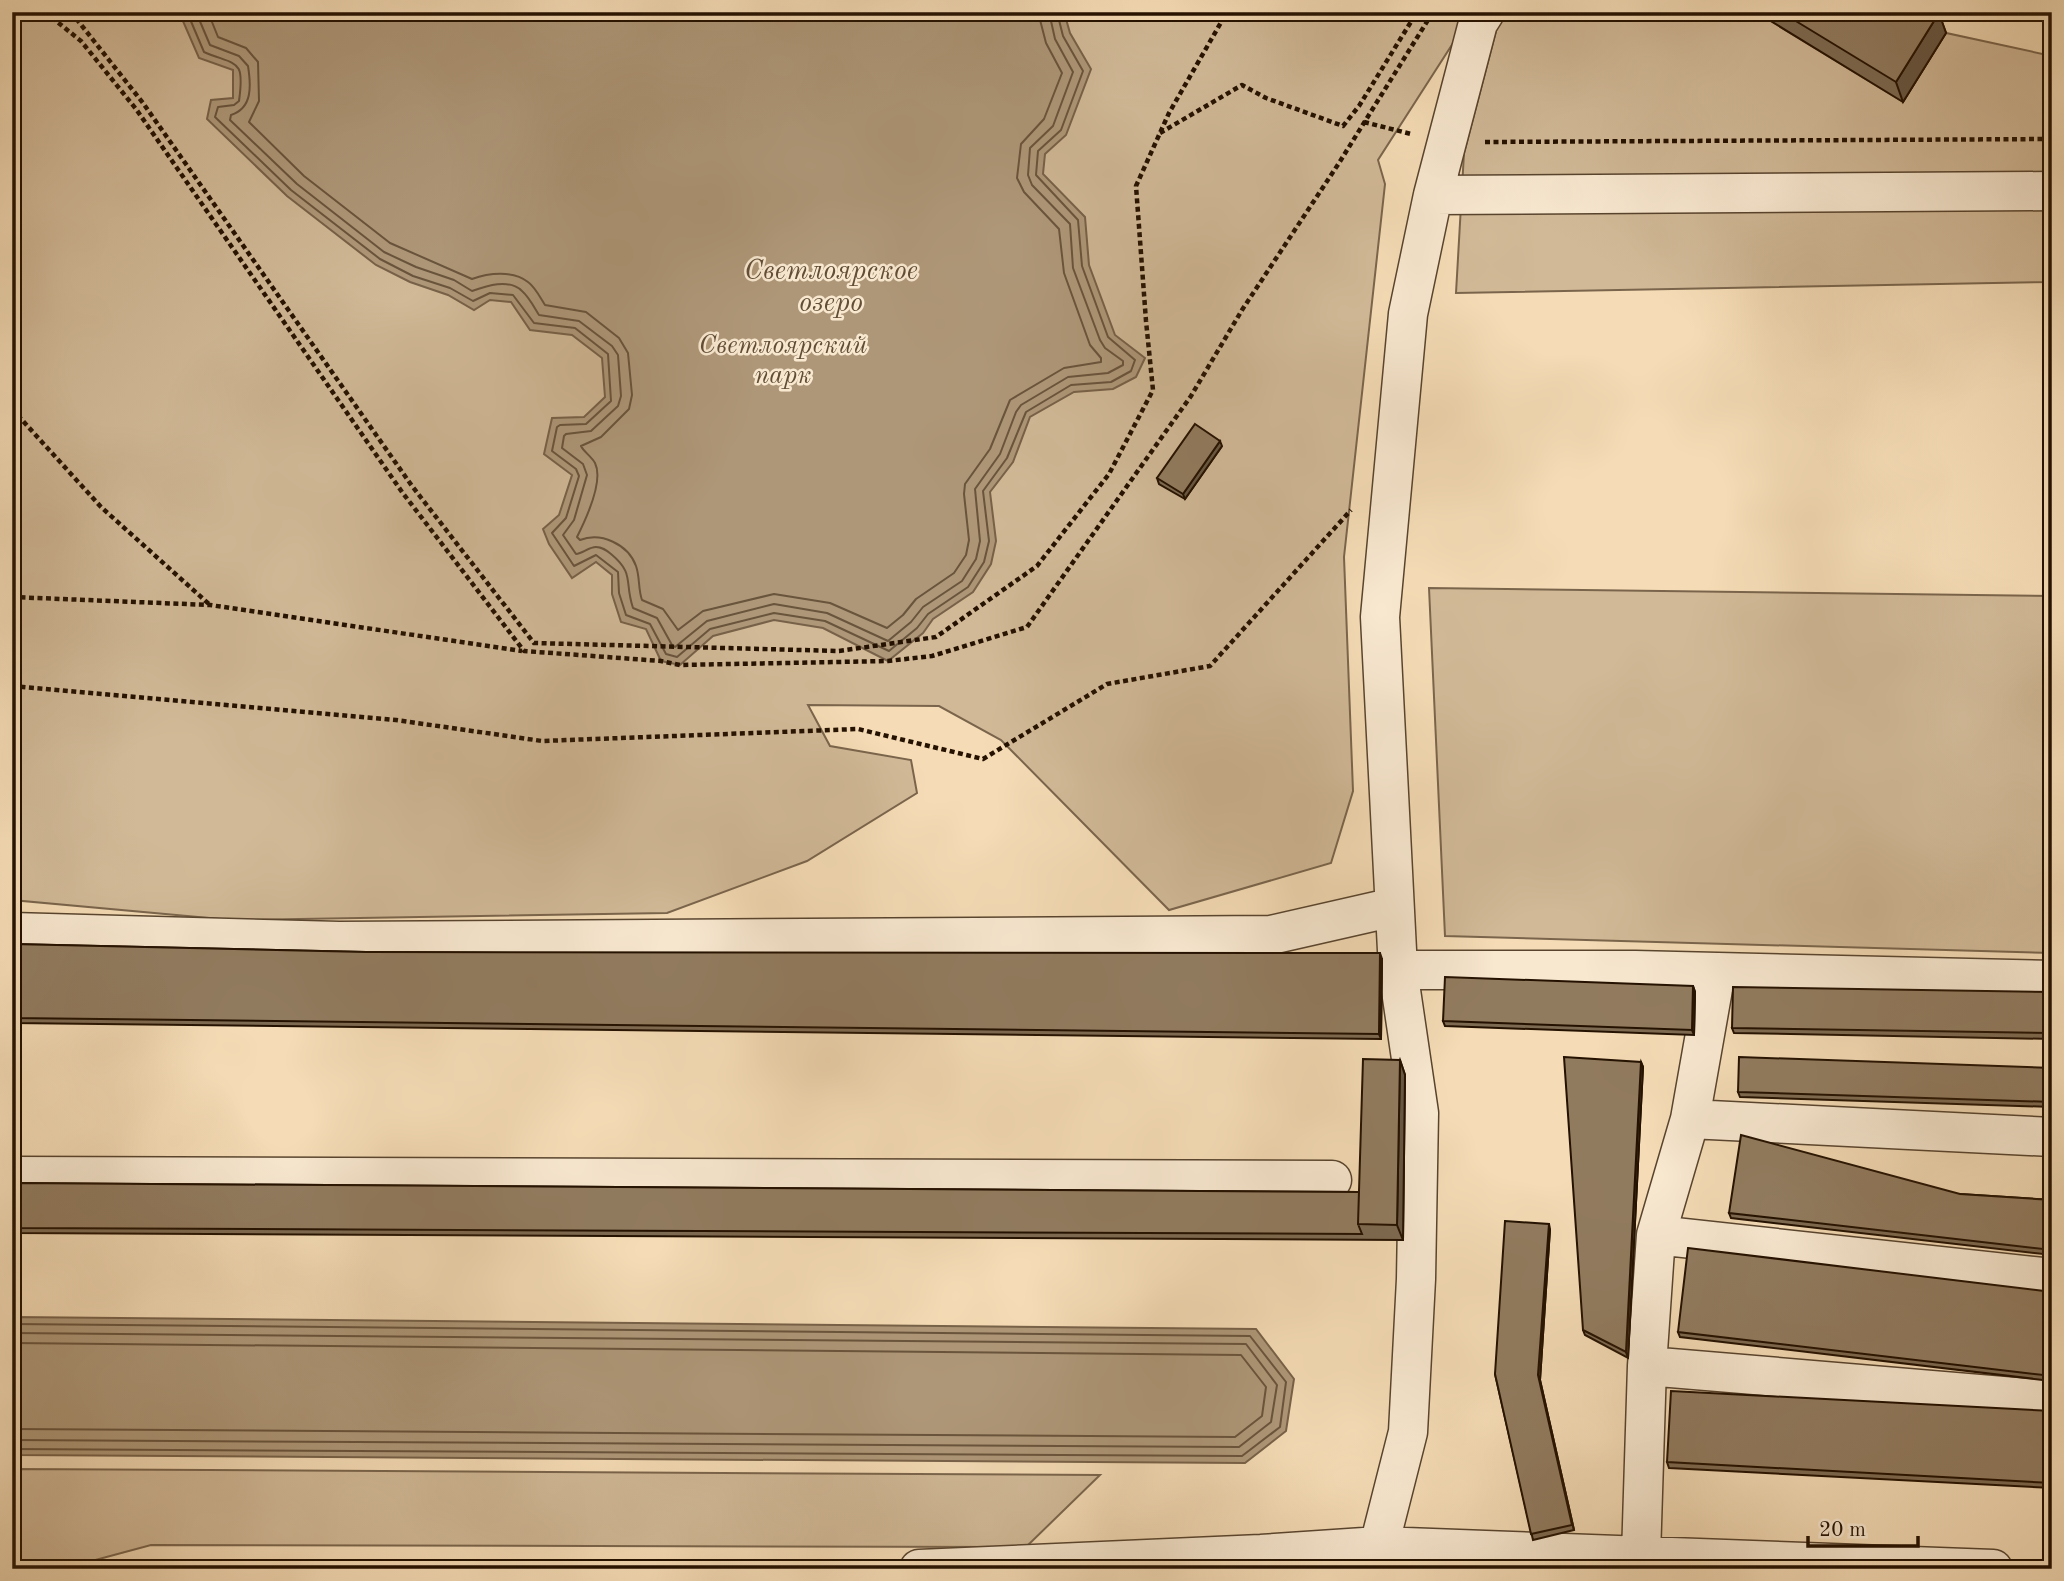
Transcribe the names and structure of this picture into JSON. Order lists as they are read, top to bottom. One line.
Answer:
{"water":["Светлоярское озеро"],"parks":["Светлоярский парк"],"scale_bar":"20 m"}
